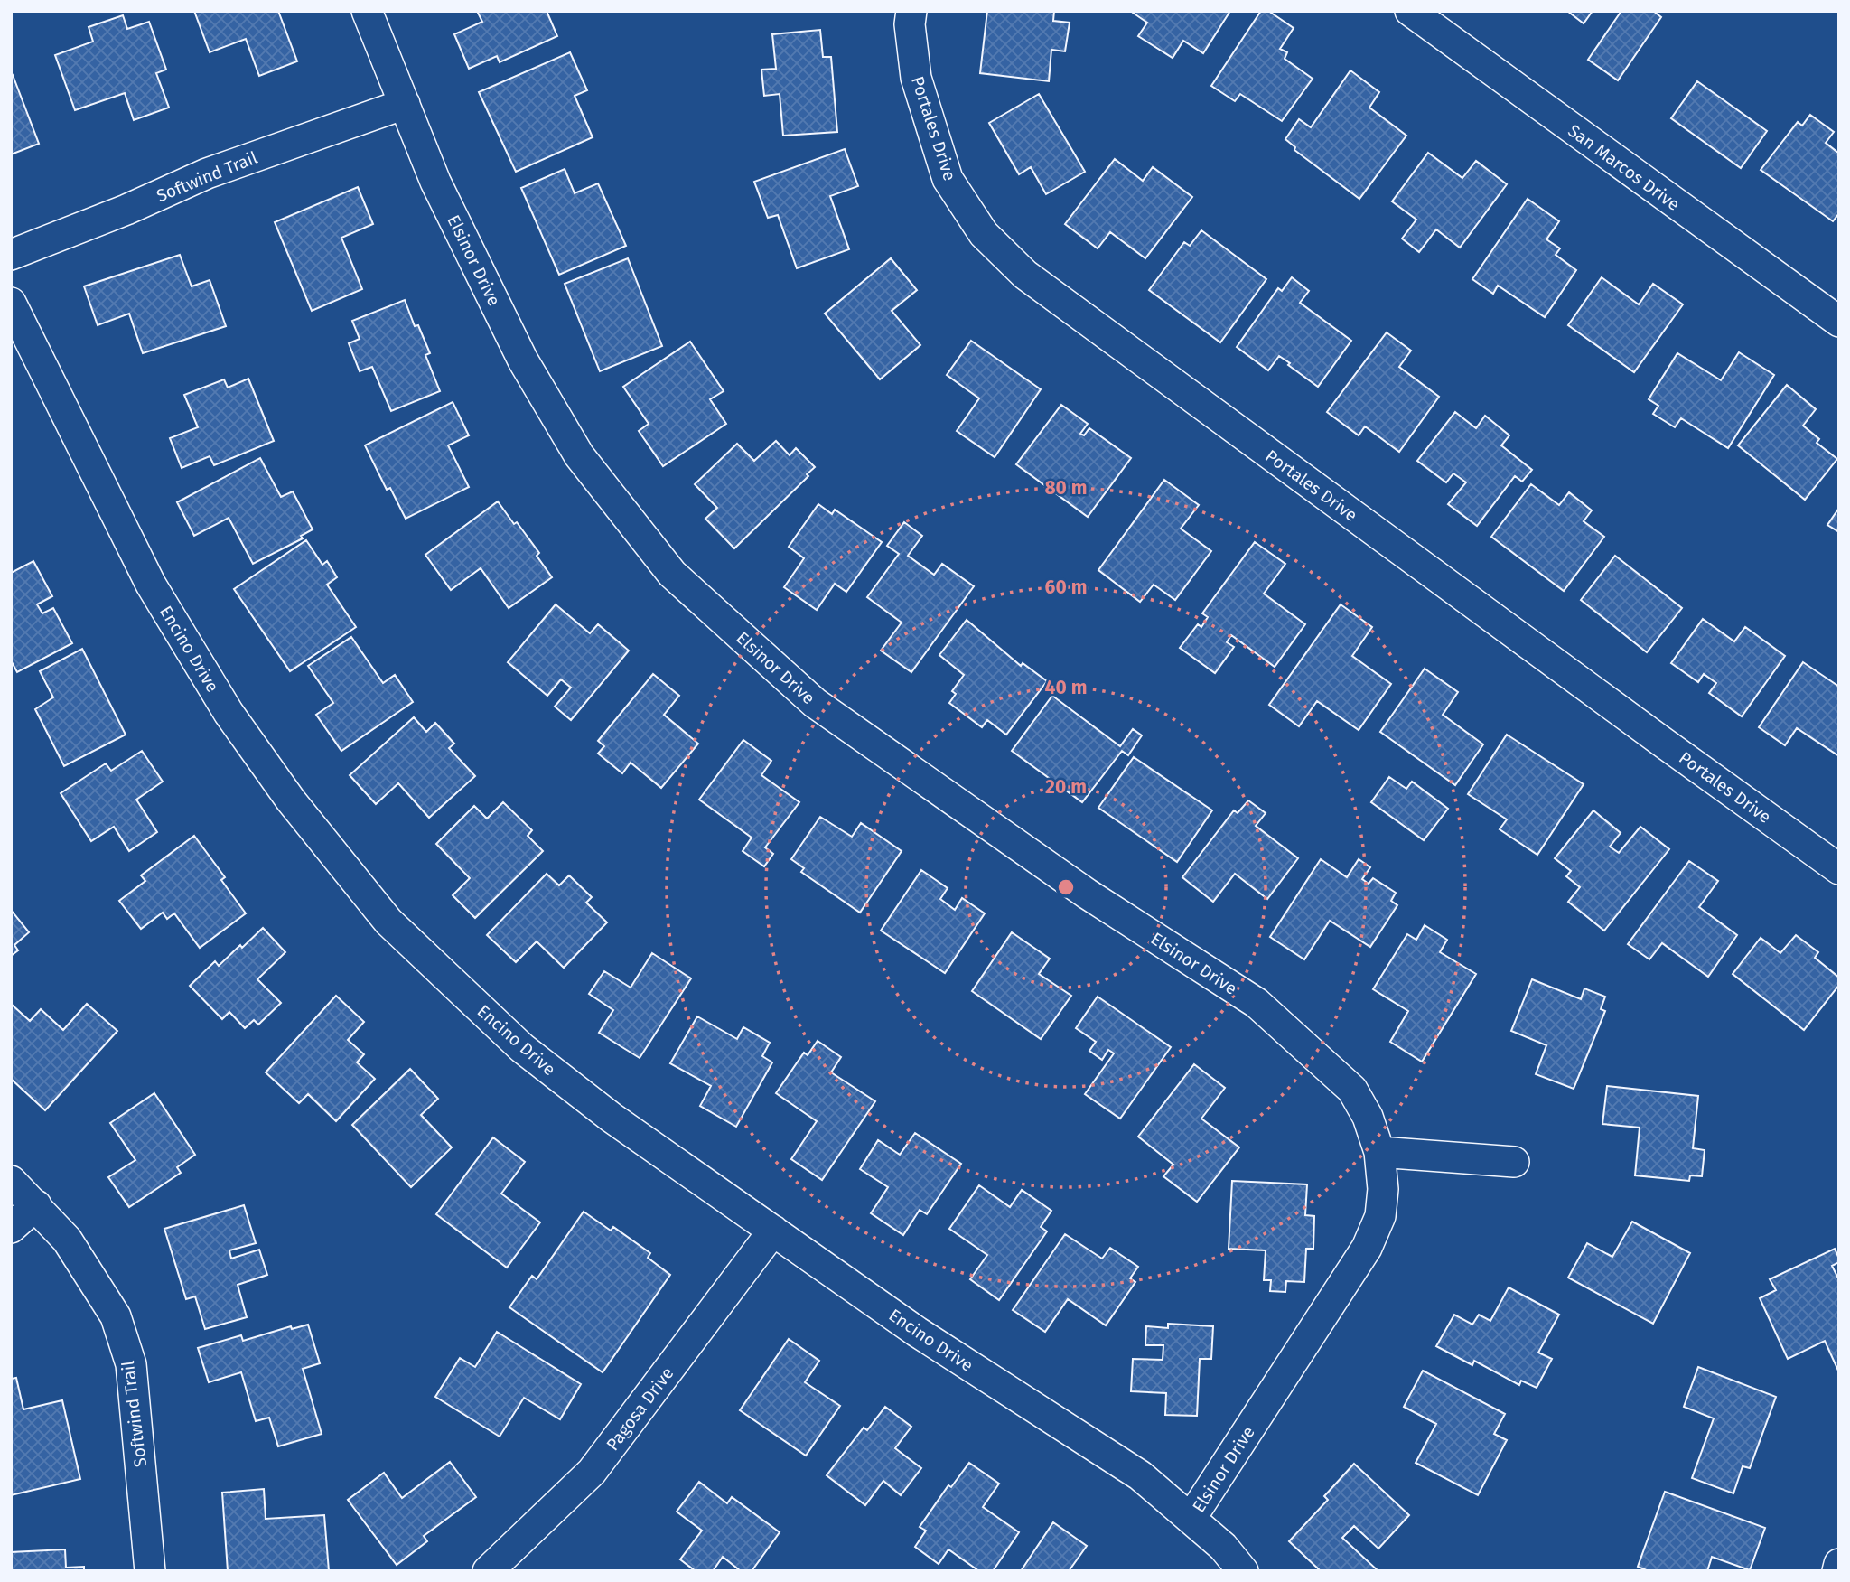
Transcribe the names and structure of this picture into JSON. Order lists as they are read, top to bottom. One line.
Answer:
{"streets":{"street":["Portales Drive","San Marcos Drive","Softwind Trail","Elsinor Drive","Encino Drive","Pagosa Drive"]},"crossings":[["Softwind Trail","Elsinor Drive"],["Elsinor Drive","Encino Drive"],["Encino Drive","Pagosa Drive"]],"rings":["80 m","60 m","40 m","20 m"]}
